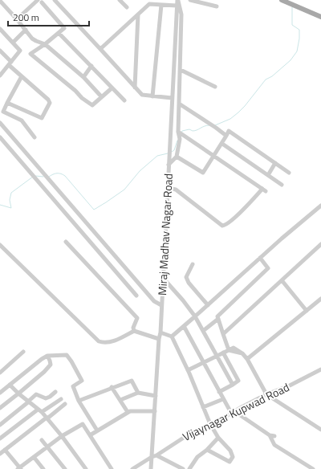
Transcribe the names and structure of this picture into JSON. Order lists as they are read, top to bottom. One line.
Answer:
{"streets":{"street":["Miraj Madhav Nagar Road","Vijaynagar Kupwad Road"]},"crossings":[["Miraj Madhav Nagar Road","Vijaynagar Kupwad Road"]],"scale_bar":"200 m"}
